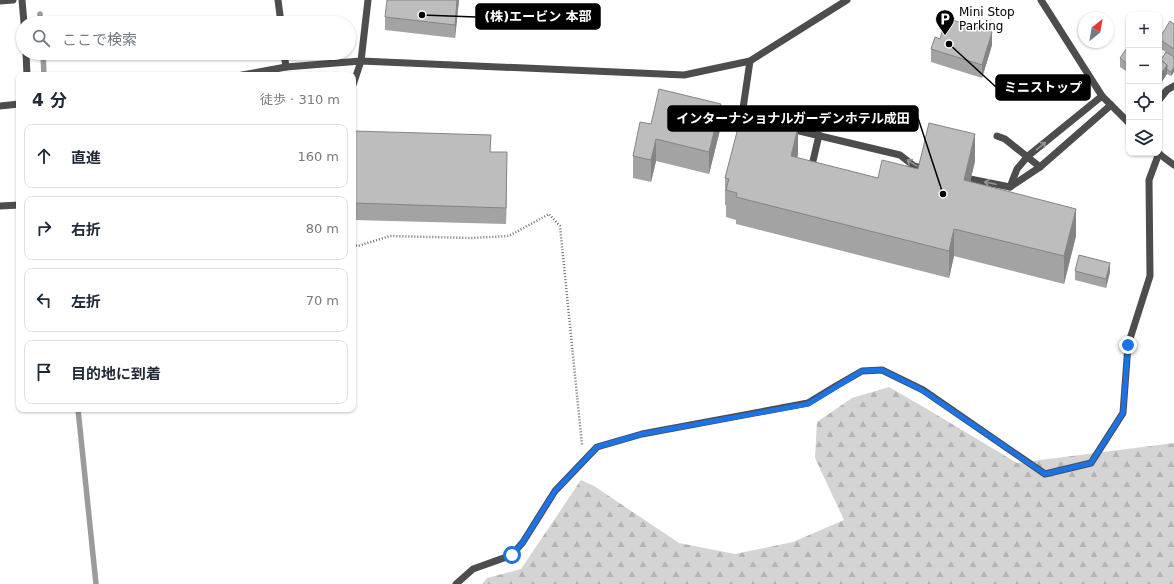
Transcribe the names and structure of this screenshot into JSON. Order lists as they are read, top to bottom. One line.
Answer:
{"places":{"other":["(株)エービン 本部","ミニストップ","インターナショナルガーデンホテル成田"],"parking":["Mini Stop Parking"]},"north":"top right","page":{"map_buttons":["+","−"],"search":"ここで検索","heading":["4 分","徒歩 · 310 m"],"list":[["直進","160 m"],["右折","80 m"],["左折","70 m"],"目的地に到着"]}}
